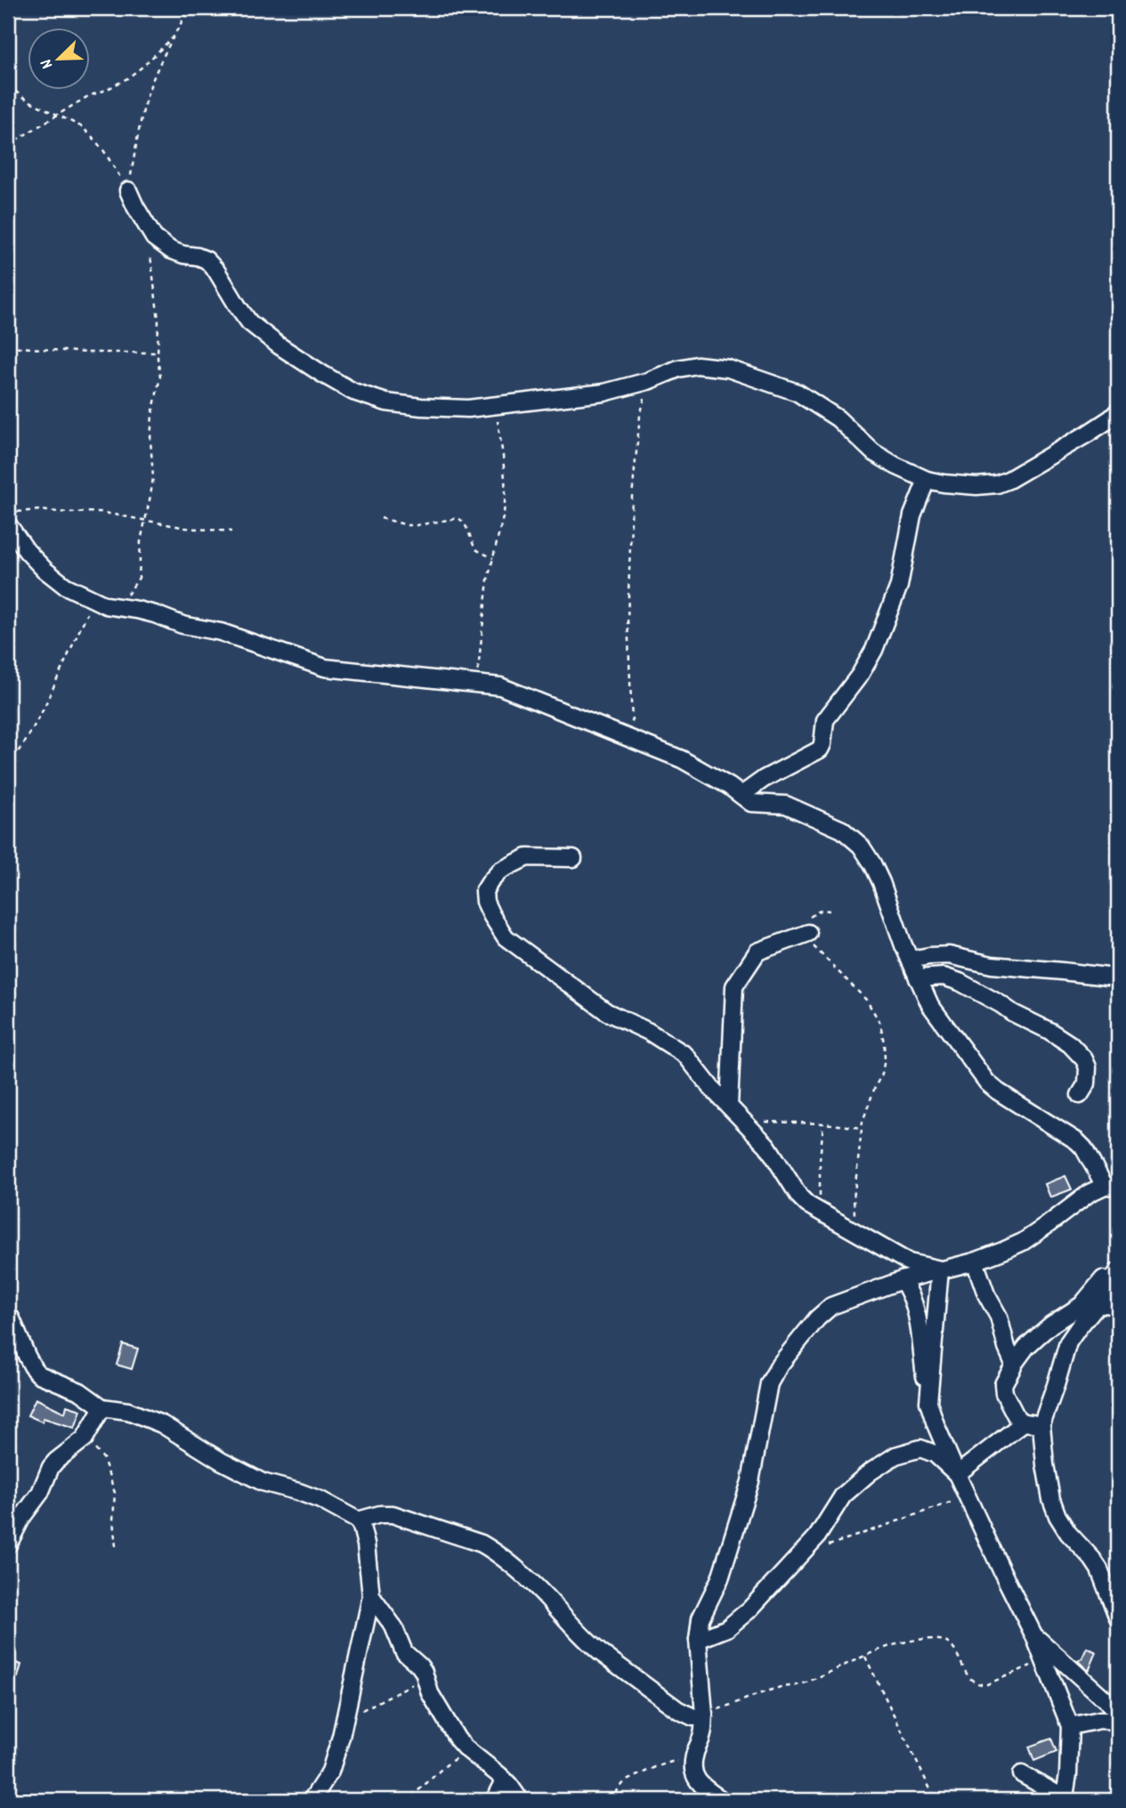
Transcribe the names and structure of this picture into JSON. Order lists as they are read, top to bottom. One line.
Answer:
{"north":"bottom left"}
